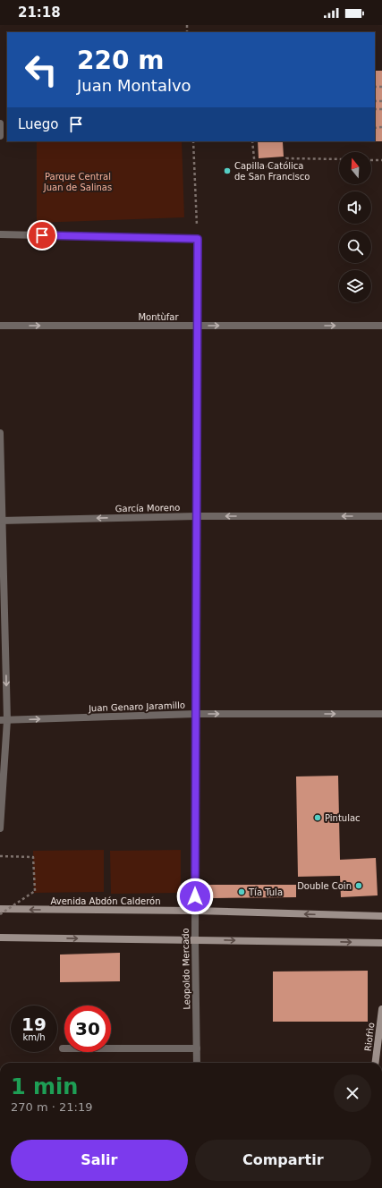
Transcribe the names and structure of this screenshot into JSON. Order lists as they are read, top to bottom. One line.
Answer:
{"streets":{"main road":["Avenida Abdón Calderón","Riofrìo"],"street":["Montùfar","García Moreno","Juan Genaro Jaramillo","Leopoldo Mercado"]},"crossings":[["Montùfar","Leopoldo Mercado"],["García Moreno","Leopoldo Mercado"],["Juan Genaro Jaramillo","Leopoldo Mercado"],["Avenida Abdón Calderón","Leopoldo Mercado"]],"one_way":["Montùfar","García Moreno","Juan Genaro Jaramillo"],"parks":["Parque Central Juan de Salinas"],"places":["Capilla Católica de San Francisco","Pintulac","Double Coin","Tía Tula"],"north":"top","page":{"status":"21:18","turn":["220 m","Juan Montalvo"],"then":"Luego","speed":"19 km/h","limit":"30","heading":["1 min","270 m · 21:19"],"buttons":["Salir","Compartir"]}}
